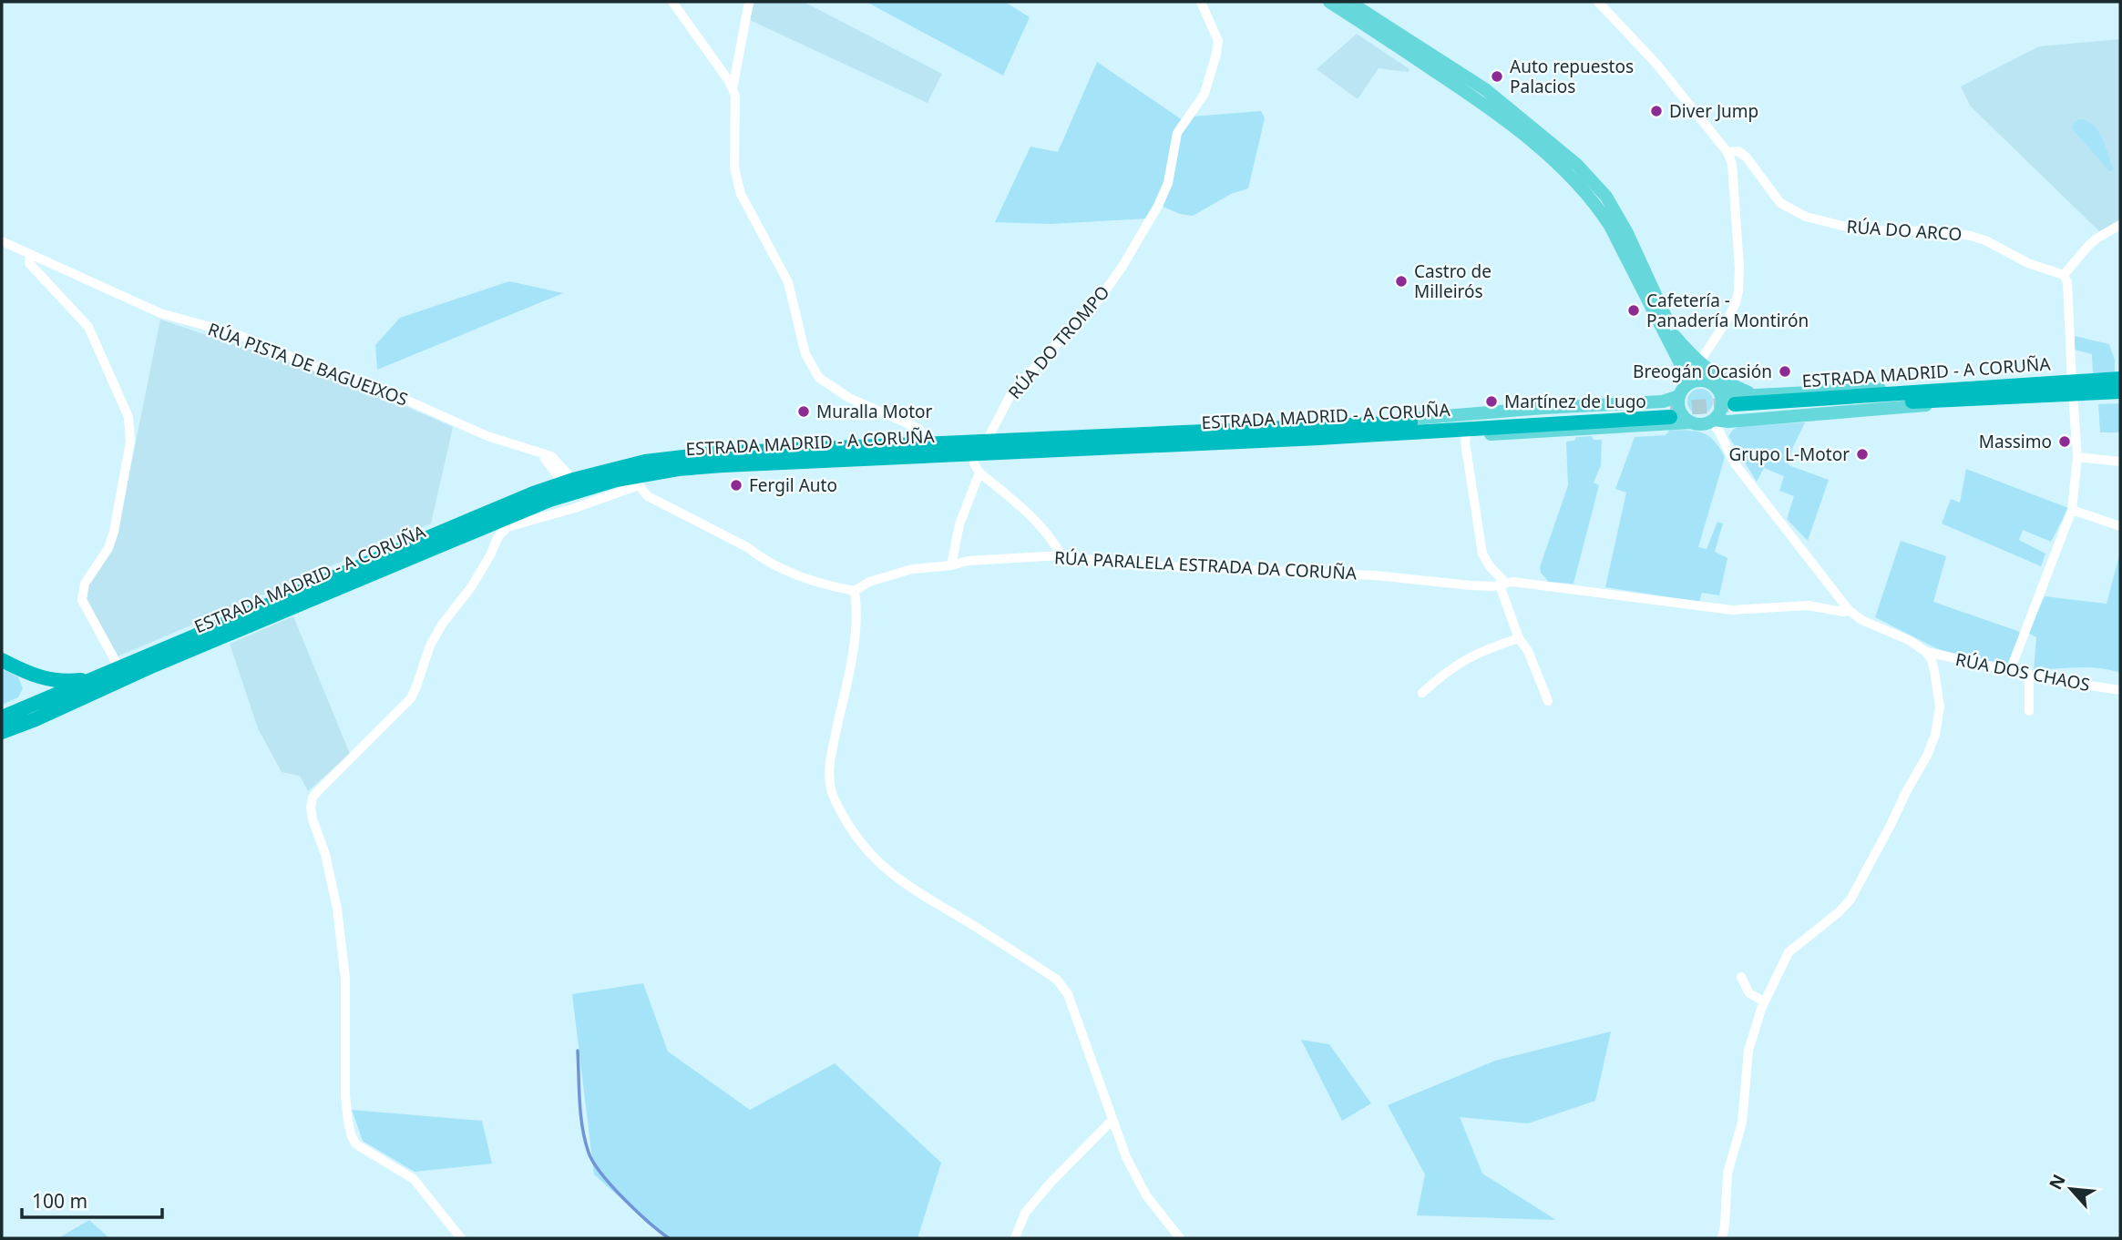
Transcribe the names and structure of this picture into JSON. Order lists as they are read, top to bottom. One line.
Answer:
{"streets":{"highway":["ESTRADA MADRID - A CORUÑA"],"street":["RÚA DO ARCO","RÚA DO TROMPO","RÚA PISTA DE BAGUEIXOS","RÚA PARALELA ESTRADA DA CORUÑA","RÚA DOS CHAOS"]},"crossings":[["RÚA DO TROMPO","ESTRADA MADRID - A CORUÑA"],["RÚA PISTA DE BAGUEIXOS","ESTRADA MADRID - A CORUÑA"],["RÚA PARALELA ESTRADA DA CORUÑA","RÚA DOS CHAOS"]],"places":["Auto repuestos Palacios","Diver Jump","Castro de Milleirós","Cafetería - Panadería Montirón","Breogán Ocasión","Martínez de Lugo","Muralla Motor","Massimo","Grupo L-Motor","Fergil Auto"],"scale_bar":"100 m","north":"top left"}
